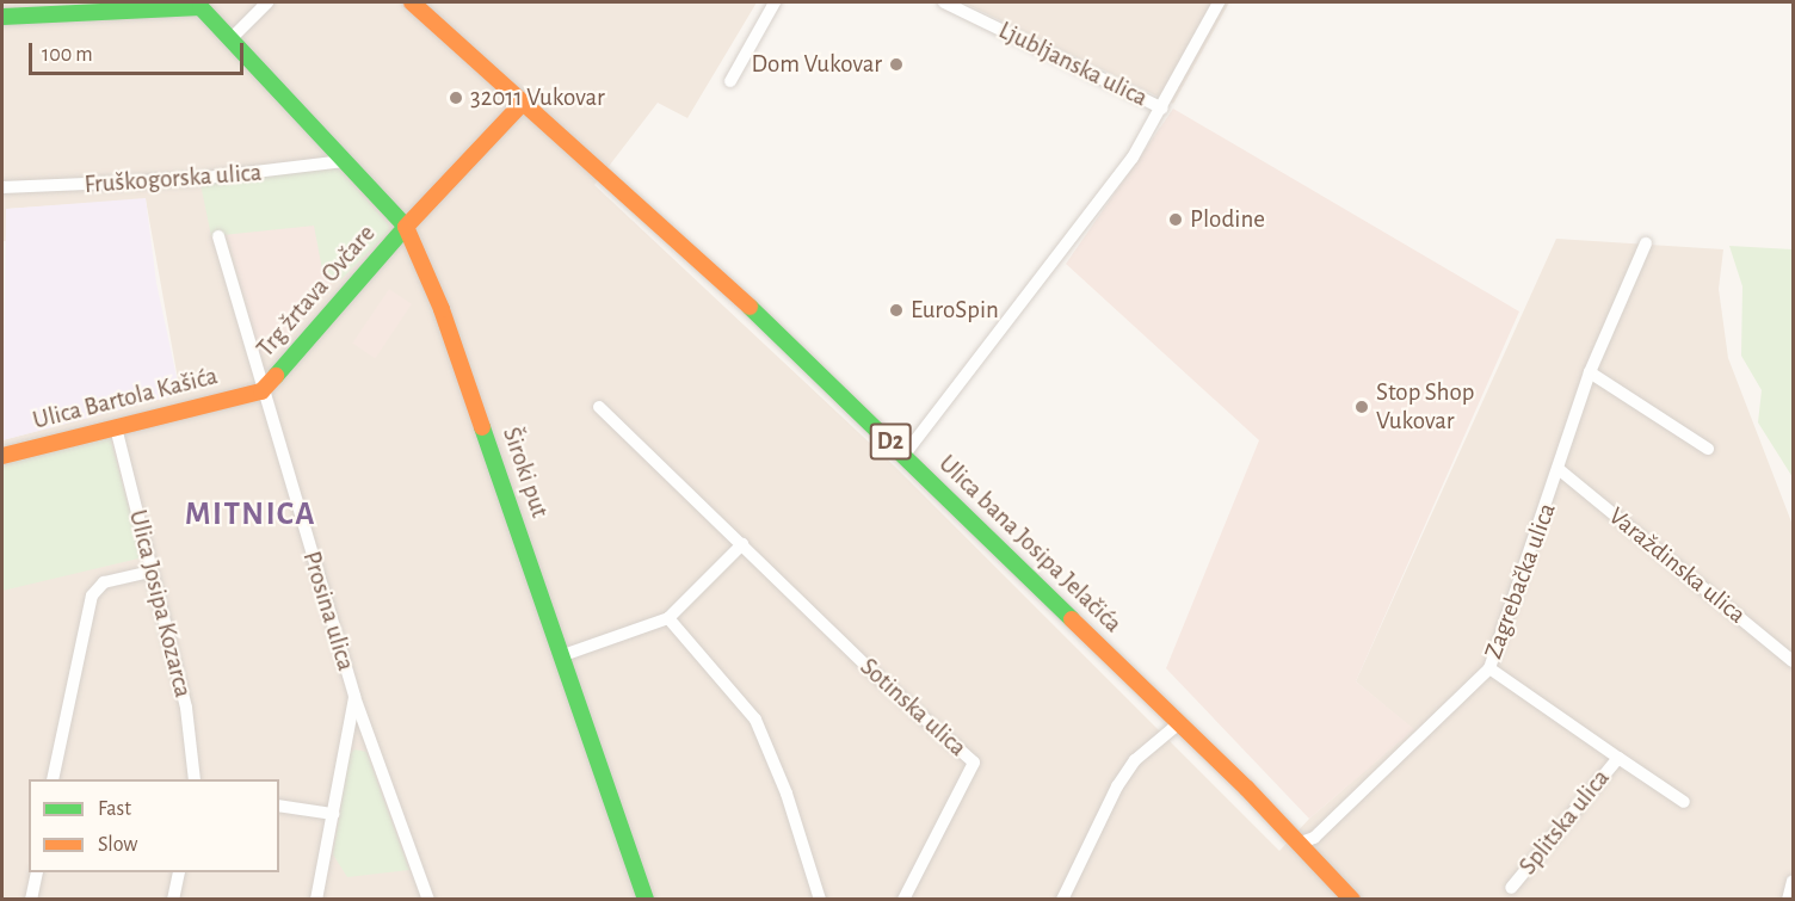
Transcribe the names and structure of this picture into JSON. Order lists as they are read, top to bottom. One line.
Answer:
{"streets":{"street":["Ljubljanska ulica","Fruškogorska ulica","Trg žrtava Ovčare","Ulica Bartola Kašića","D2","Široki put","Ulica bana Josipa Jelačića","Varaždinska ulica","Zagrebačka ulica","Ulica Josipa Kozarca","Prosina ulica","Sotinska ulica","Splitska ulica"]},"crossings":[["Fruškogorska ulica","Trg žrtava Ovčare"],["Trg žrtava Ovčare","Ulica Bartola Kašića"],["Trg žrtava Ovčare","Široki put"],["Trg žrtava Ovčare","Prosina ulica"],["Ulica Bartola Kašića","Ulica Josipa Kozarca"],["Ulica Bartola Kašića","Prosina ulica"],["Ulica bana Josipa Jelačića","Zagrebačka ulica"],["Varaždinska ulica","Zagrebačka ulica"],["Zagrebačka ulica","Splitska ulica"]],"districts":["MITNICA"],"places":["Dom Vukovar","32011 Vukovar","Plodine","EuroSpin","Stop Shop Vukovar"],"legend":["Fast","Slow"],"scale_bar":"100 m"}
